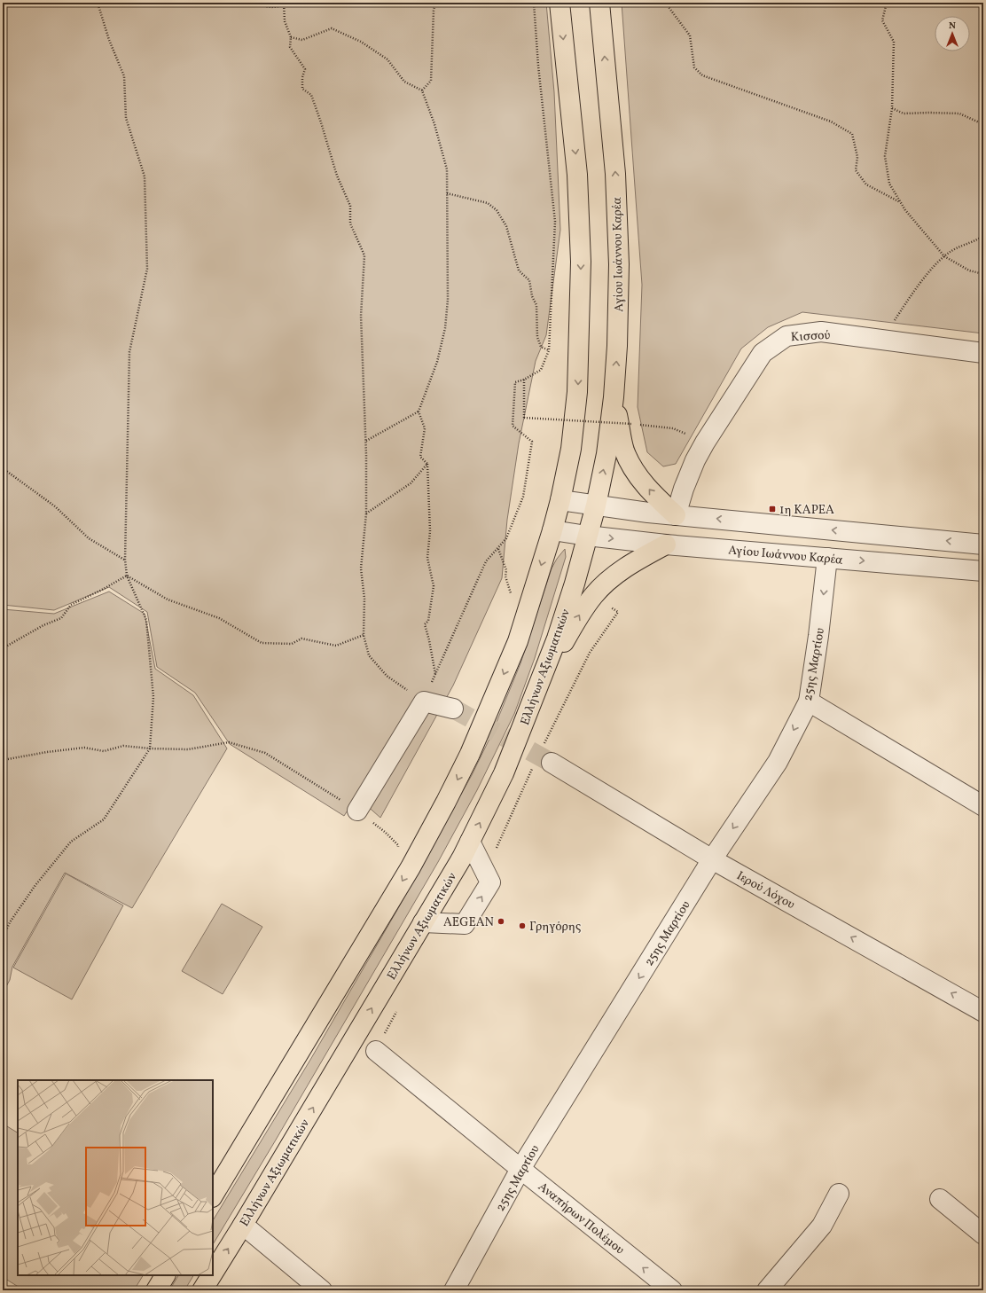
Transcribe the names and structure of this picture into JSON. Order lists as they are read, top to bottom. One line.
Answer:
{"streets":{"main road":["Αγίου Ιωάννου Καρέα","Ελλήνων Αξιωματικών"],"street":["Κισσού","25ης Μαρτίου","Ιερού Λόχου","Αναπήρων Πολέμου"]},"crossings":[["Αγίου Ιωάννου Καρέα","25ης Μαρτίου"],["Αγίου Ιωάννου Καρέα","Ελλήνων Αξιωματικών"],["25ης Μαρτίου","Ιερού Λόχου"],["25ης Μαρτίου","Αναπήρων Πολέμου"]],"one_way":["25ης Μαρτίου","Ιερού Λόχου","Αναπήρων Πολέμου"],"places":{"transit":["1η ΚΑΡΕΑ"],"other":["AEGEAN","Γρηγόρης"]},"north":"top"}
